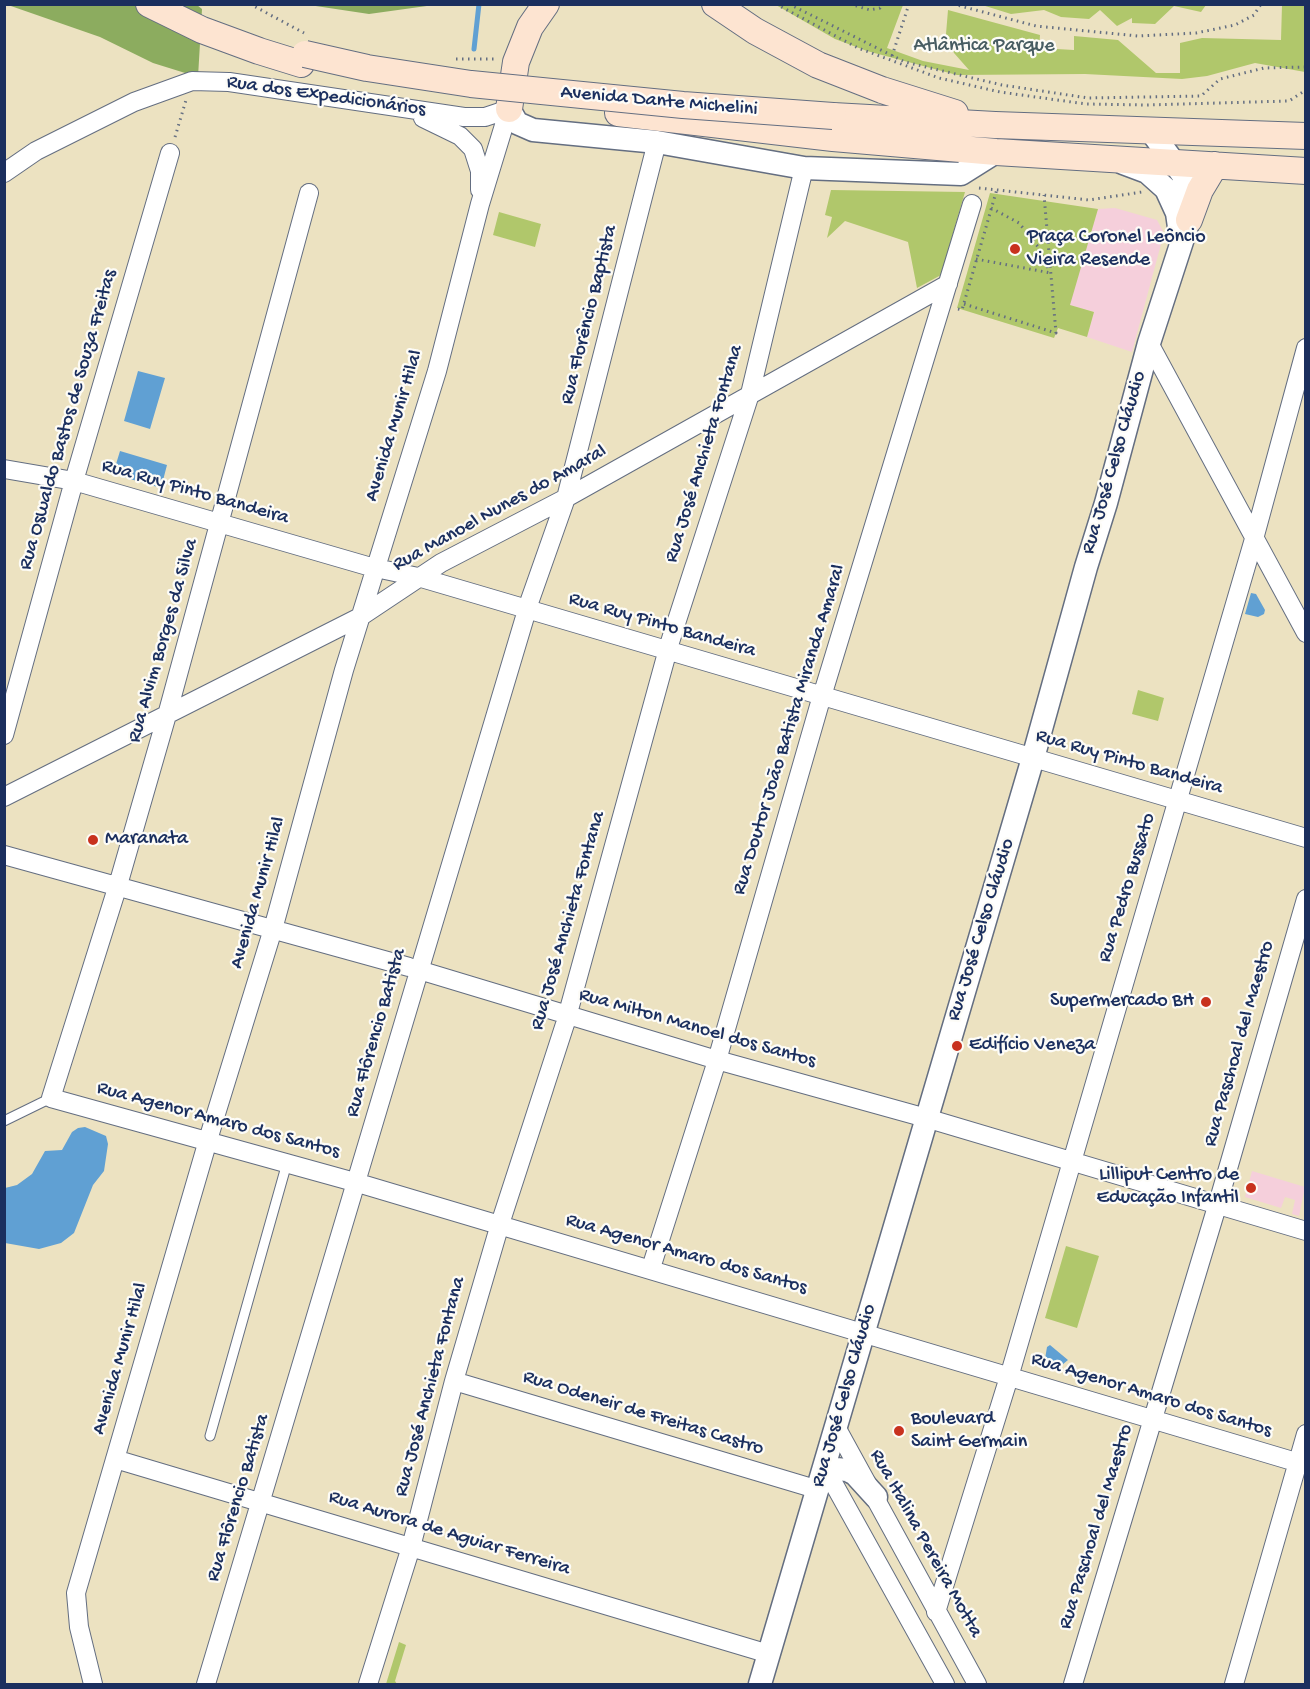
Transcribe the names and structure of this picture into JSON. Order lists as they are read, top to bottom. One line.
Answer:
{"streets":{"main road":["Avenida Dante Michelini"],"street":["Rua dos Expedicionários","Rua Florêncio Baptista","Rua Oswaldo Bastos de Souza Freitas","Avenida Munir Hilal","Rua José Anchieta Fontana","Rua José Celso Cláudio","Rua Ruy Pinto Bandeira","Rua Manoel Nunes do Amaral","Rua Alvim Borges da Silva","Rua Doutor João Batista Miranda Amaral","Rua Pedro Bussato","Rua Milton Manoel dos Santos","Rua Flôrencio Batista","Rua Paschoal del Maestro","Rua Agenor Amaro dos Santos","Rua Odeneir de Freitas Castro","Rua Aurora de Aguiar Ferreira","Rua Italina Pereira Motta"]},"crossings":[["Rua dos Expedicionários","Avenida Munir Hilal"],["Avenida Dante Michelini","Rua Florêncio Baptista"],["Avenida Dante Michelini","Rua José Anchieta Fontana"],["Avenida Dante Michelini","Rua José Celso Cláudio"],["Rua Florêncio Baptista","Rua Manoel Nunes do Amaral"],["Rua Florêncio Baptista","Rua Flôrencio Batista"],["Rua Oswaldo Bastos de Souza Freitas","Rua Ruy Pinto Bandeira"],["Avenida Munir Hilal","Rua Ruy Pinto Bandeira"],["Avenida Munir Hilal","Rua Manoel Nunes do Amaral"],["Avenida Munir Hilal","Rua Milton Manoel dos Santos"],["Avenida Munir Hilal","Rua Agenor Amaro dos Santos"],["Avenida Munir Hilal","Rua Aurora de Aguiar Ferreira"],["Rua José Anchieta Fontana","Rua Ruy Pinto Bandeira"],["Rua José Anchieta Fontana","Rua Manoel Nunes do Amaral"],["Rua José Anchieta Fontana","Rua Milton Manoel dos Santos"],["Rua José Anchieta Fontana","Rua Agenor Amaro dos Santos"],["Rua José Anchieta Fontana","Rua Odeneir de Freitas Castro"],["Rua José Anchieta Fontana","Rua Aurora de Aguiar Ferreira"],["Rua José Celso Cláudio","Rua Ruy Pinto Bandeira"],["Rua José Celso Cláudio","Rua Milton Manoel dos Santos"],["Rua José Celso Cláudio","Rua Agenor Amaro dos Santos"],["Rua José Celso Cláudio","Rua Odeneir de Freitas Castro"],["Rua José Celso Cláudio","Rua Aurora de Aguiar Ferreira"],["Rua José Celso Cláudio","Rua Italina Pereira Motta"],["Rua Ruy Pinto Bandeira","Rua Manoel Nunes do Amaral"],["Rua Ruy Pinto Bandeira","Rua Alvim Borges da Silva"],["Rua Ruy Pinto Bandeira","Rua Doutor João Batista Miranda Amaral"],["Rua Ruy Pinto Bandeira","Rua Pedro Bussato"],["Rua Ruy Pinto Bandeira","Rua Flôrencio Batista"],["Rua Manoel Nunes do Amaral","Rua Alvim Borges da Silva"],["Rua Manoel Nunes do Amaral","Rua Doutor João Batista Miranda Amaral"],["Rua Manoel Nunes do Amaral","Rua Flôrencio Batista"],["Rua Alvim Borges da Silva","Rua Milton Manoel dos Santos"],["Rua Alvim Borges da Silva","Rua Agenor Amaro dos Santos"],["Rua Doutor João Batista Miranda Amaral","Rua Milton Manoel dos Santos"],["Rua Doutor João Batista Miranda Amaral","Rua Agenor Amaro dos Santos"],["Rua Pedro Bussato","Rua Milton Manoel dos Santos"],["Rua Pedro Bussato","Rua Agenor Amaro dos Santos"],["Rua Pedro Bussato","Rua Italina Pereira Motta"],["Rua Milton Manoel dos Santos","Rua Flôrencio Batista"],["Rua Milton Manoel dos Santos","Rua Paschoal del Maestro"],["Rua Flôrencio Batista","Rua Agenor Amaro dos Santos"],["Rua Flôrencio Batista","Rua Aurora de Aguiar Ferreira"],["Rua Paschoal del Maestro","Rua Agenor Amaro dos Santos"]],"parks":["Atlântica Parque"],"places":["Praça Coronel Leôncio Vieira Resende","Maranata","Supermercado BH","Edifício Veneza","Lilliput Centro de Educação Infantil","Boulevard Saint Germain"]}
